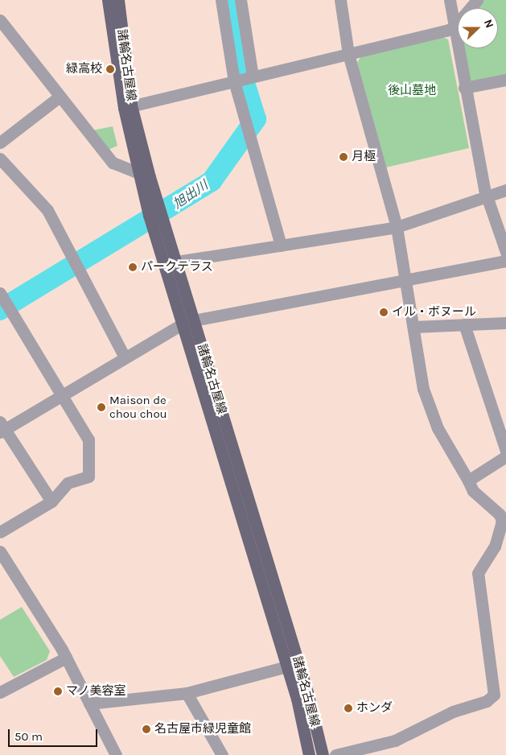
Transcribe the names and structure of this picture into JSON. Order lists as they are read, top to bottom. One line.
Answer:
{"streets":{"main road":["諸輪名古屋線"]},"water":["旭出川"],"parks":["後山墓地"],"places":["緑高校","月極","パークテラス","イル・ボヌール","Maison de chou chou","マノ美容室","ホンダ","名古屋市緑児童館"],"scale_bar":"50 m","north":"right"}
